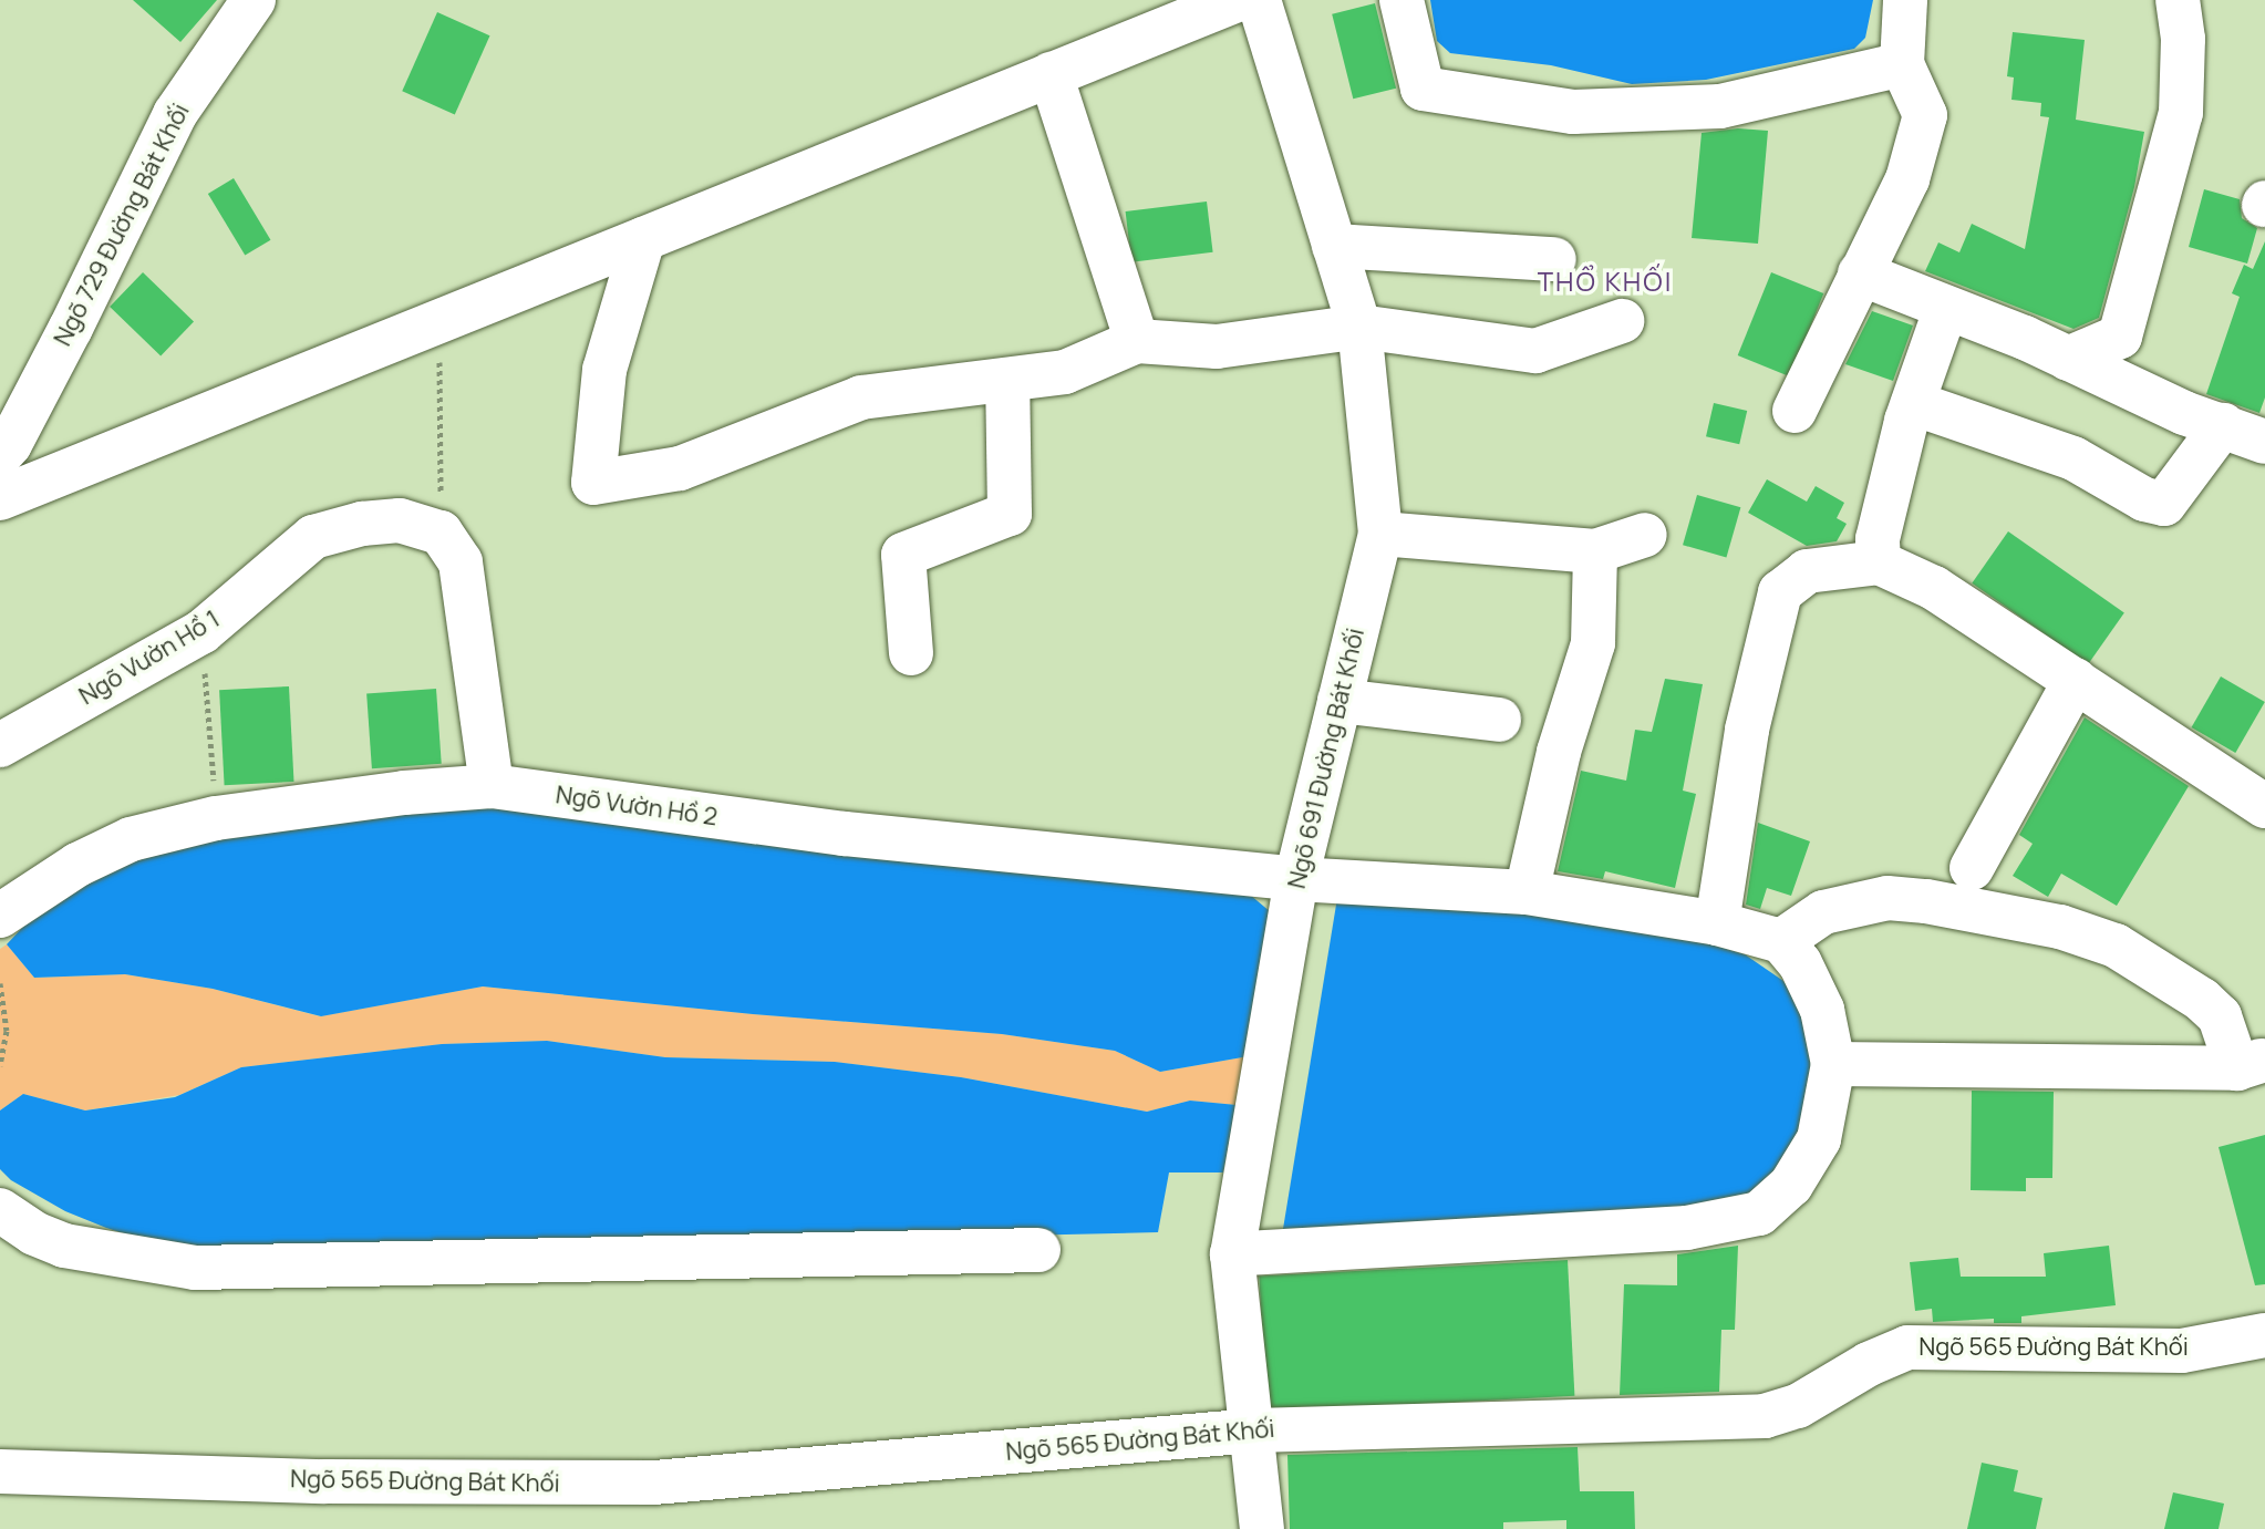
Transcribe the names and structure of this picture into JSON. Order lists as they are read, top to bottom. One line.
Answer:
{"streets":{"street":["Ngõ 729 Đường Bát Khối","Ngõ Vườn Hồ 1","Ngõ 691 Đường Bát Khối","Ngõ Vườn Hồ 2","Ngõ 565 Đường Bát Khối"]},"crossings":[["Ngõ 691 Đường Bát Khối","Ngõ Vườn Hồ 2"],["Ngõ 691 Đường Bát Khối","Ngõ 565 Đường Bát Khối"]],"districts":["THỔ KHỐI"]}
